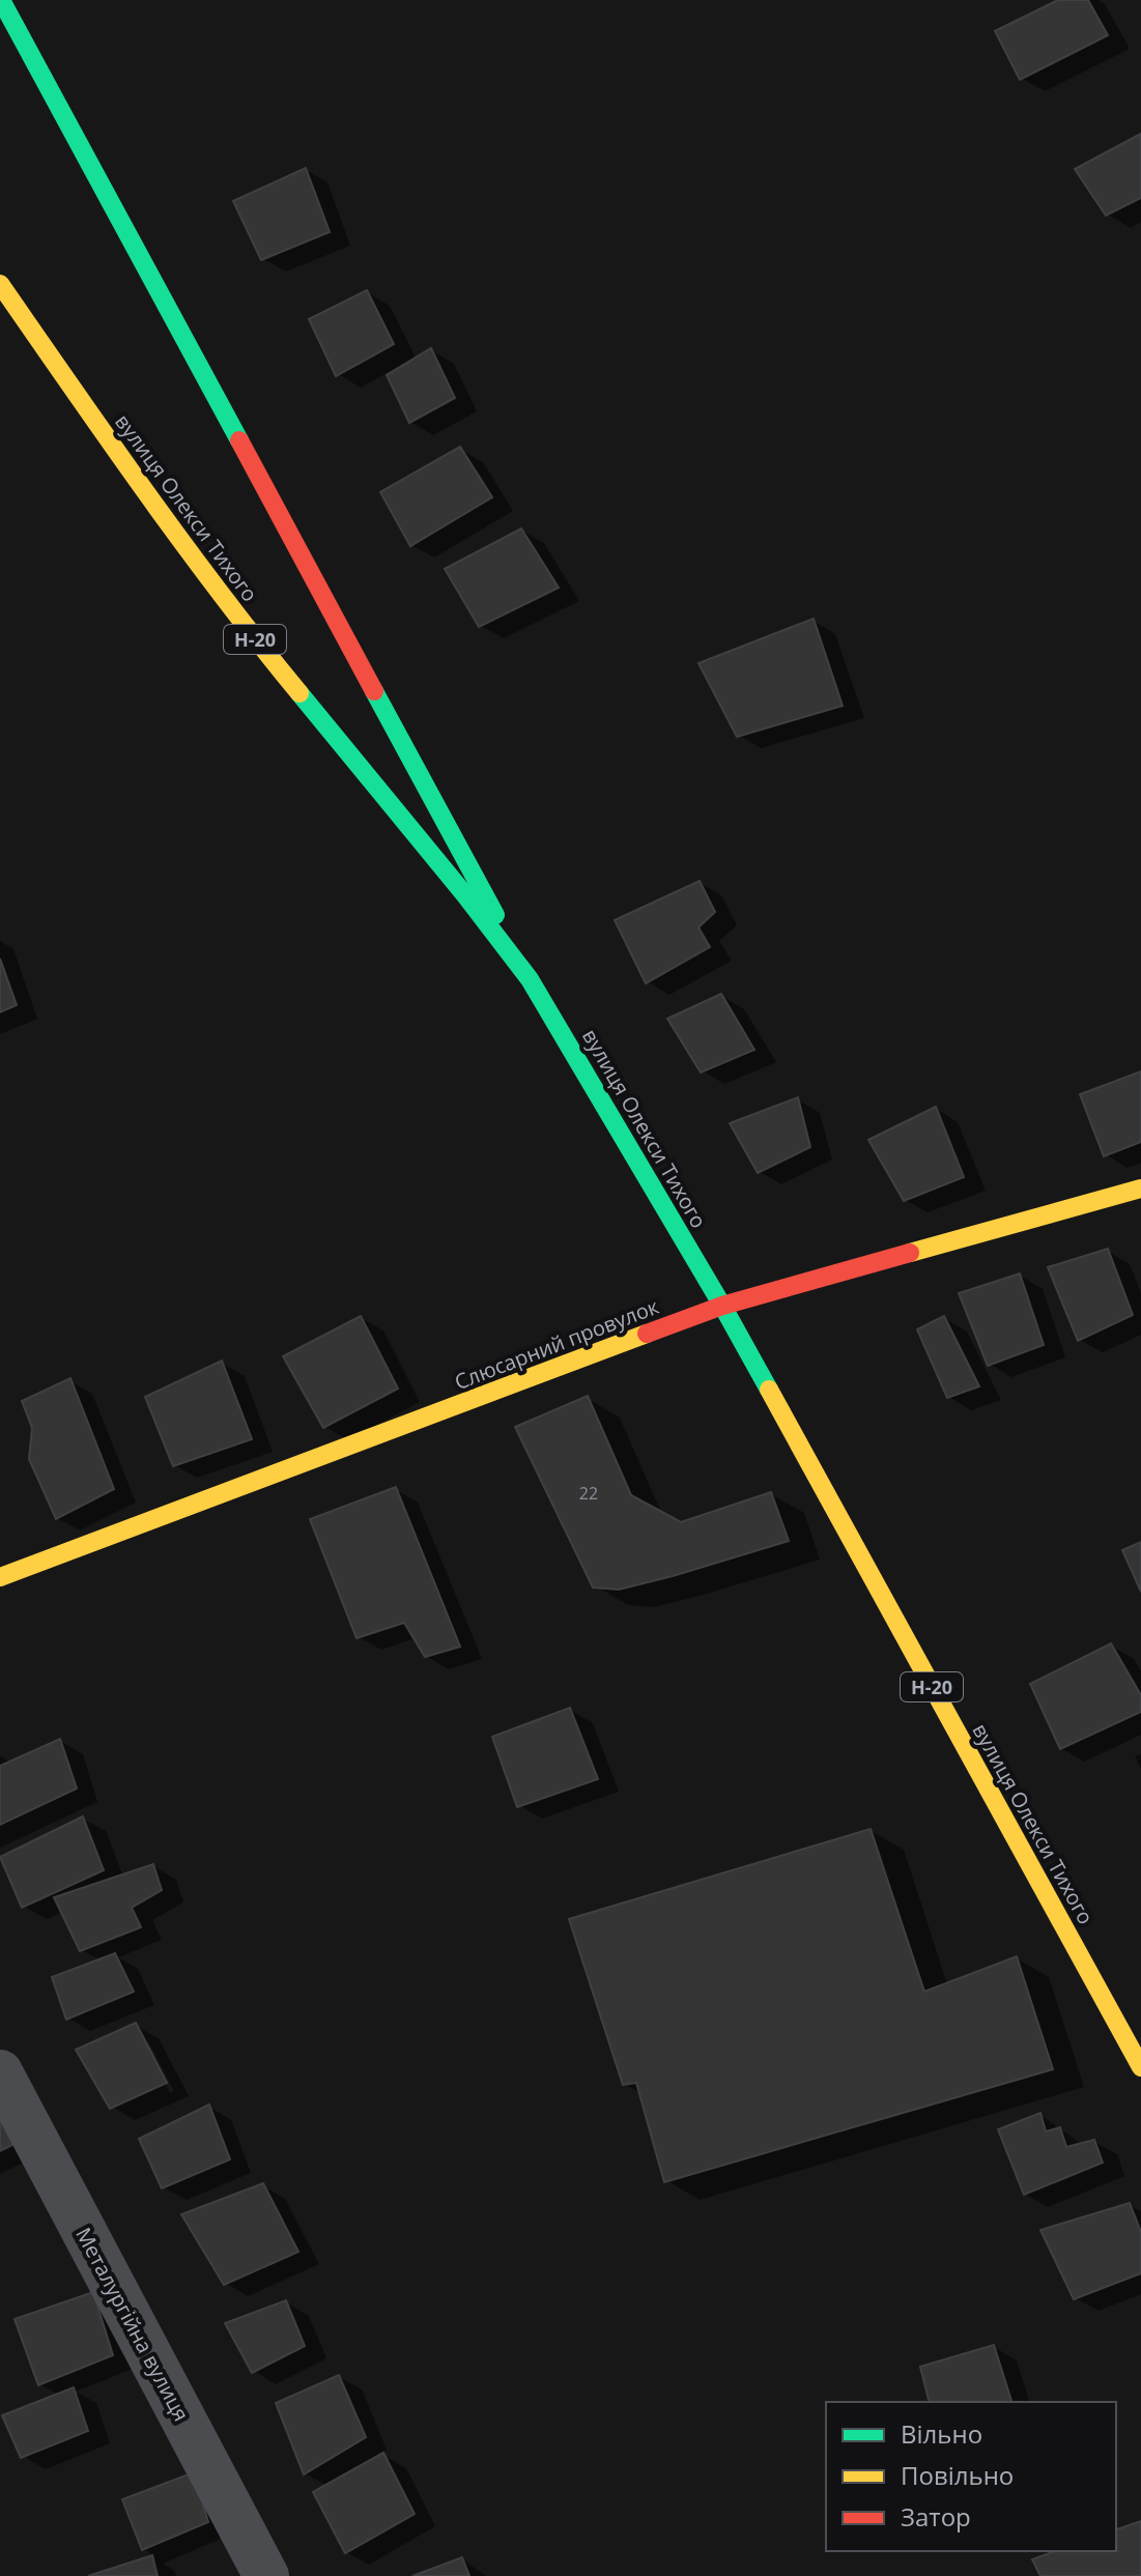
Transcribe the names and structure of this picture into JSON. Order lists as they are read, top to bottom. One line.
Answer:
{"streets":{"street":["вулиця Олекси Тихого","Н-20","Слюсарний провулок","Металургійна вулиця"]},"crossings":[["вулиця Олекси Тихого","Слюсарний провулок"]],"house_numbers":["22"],"legend":["Вільно","Повільно","Затор"]}
